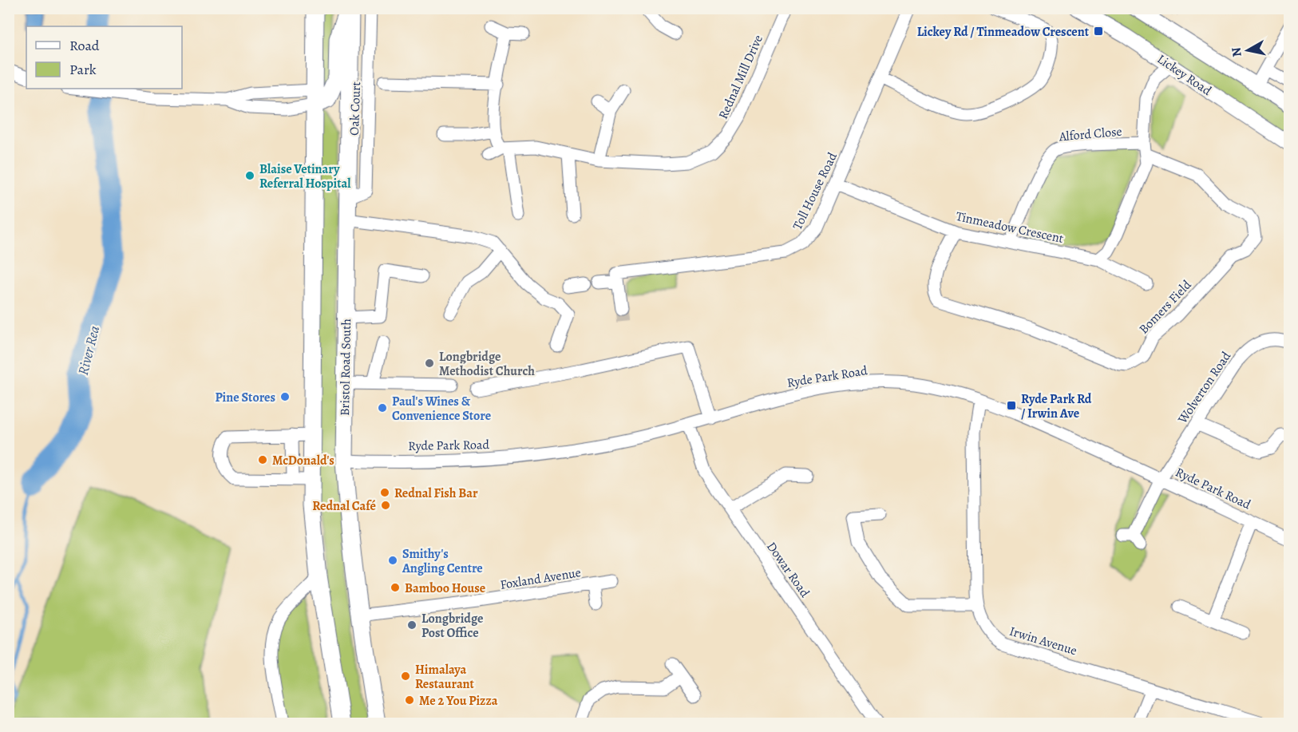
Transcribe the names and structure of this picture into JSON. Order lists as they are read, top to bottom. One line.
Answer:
{"streets":{"highway":["Bristol Road South"],"main road":["Lickey Road"],"street":["Rednal Mill Drive","Oak Court","Alford Close","Toll House Road","Tinmeadow Crescent","Bomers Field","Ryde Park Road","Wolverton Road","Dowar Road","Foxland Avenue","Irwin Avenue"]},"crossings":[["Oak Court","Bristol Road South"],["Alford Close","Tinmeadow Crescent"],["Alford Close","Bomers Field"],["Toll House Road","Tinmeadow Crescent"],["Tinmeadow Crescent","Bomers Field"],["Bristol Road South","Ryde Park Road"],["Bristol Road South","Foxland Avenue"],["Ryde Park Road","Wolverton Road"],["Ryde Park Road","Dowar Road"],["Ryde Park Road","Irwin Avenue"]],"water":["River Rea"],"places":{"transit":["Lickey Rd / Tinmeadow Crescent","Ryde Park Rd / Irwin Ave"],"other":["Blaise Vetinary Referral Hospital","Longbridge Methodist Church","Pine Stores","Paul's Wines & Convenience Store","McDonald's","Rednal Fish Bar","Rednal Café","Smithy's Angling Centre","Bamboo House","Longbridge Post Office","Himalaya Restaurant","Me 2 You Pizza"]},"legend":["Road","Park"],"north":"left"}
